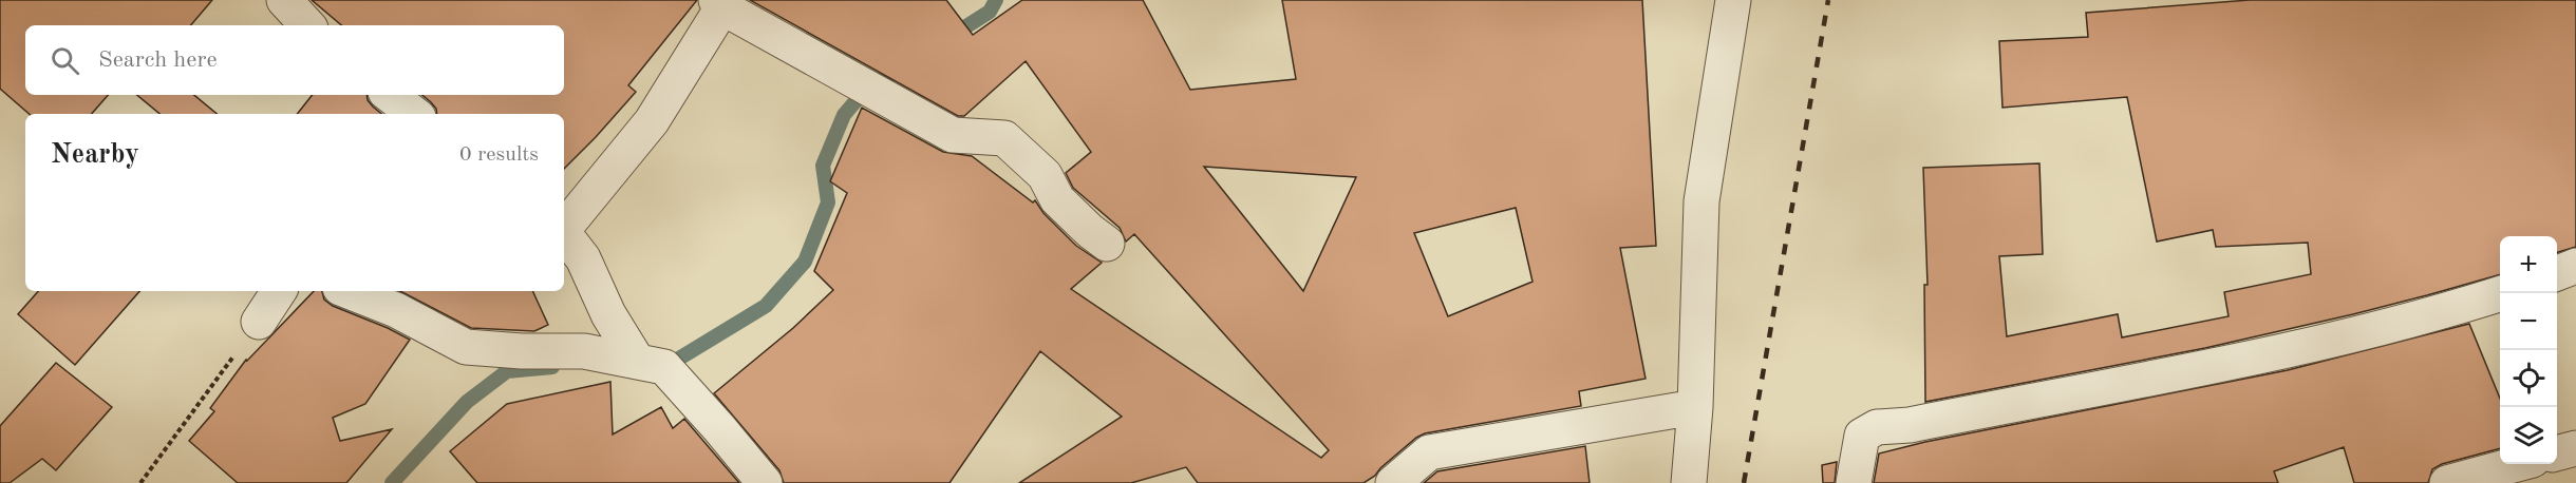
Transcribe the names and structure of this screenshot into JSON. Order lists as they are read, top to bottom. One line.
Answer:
{"page":{"search":"Search here","heading":["Nearby","0 results"],"map_buttons":["+","−"]}}
